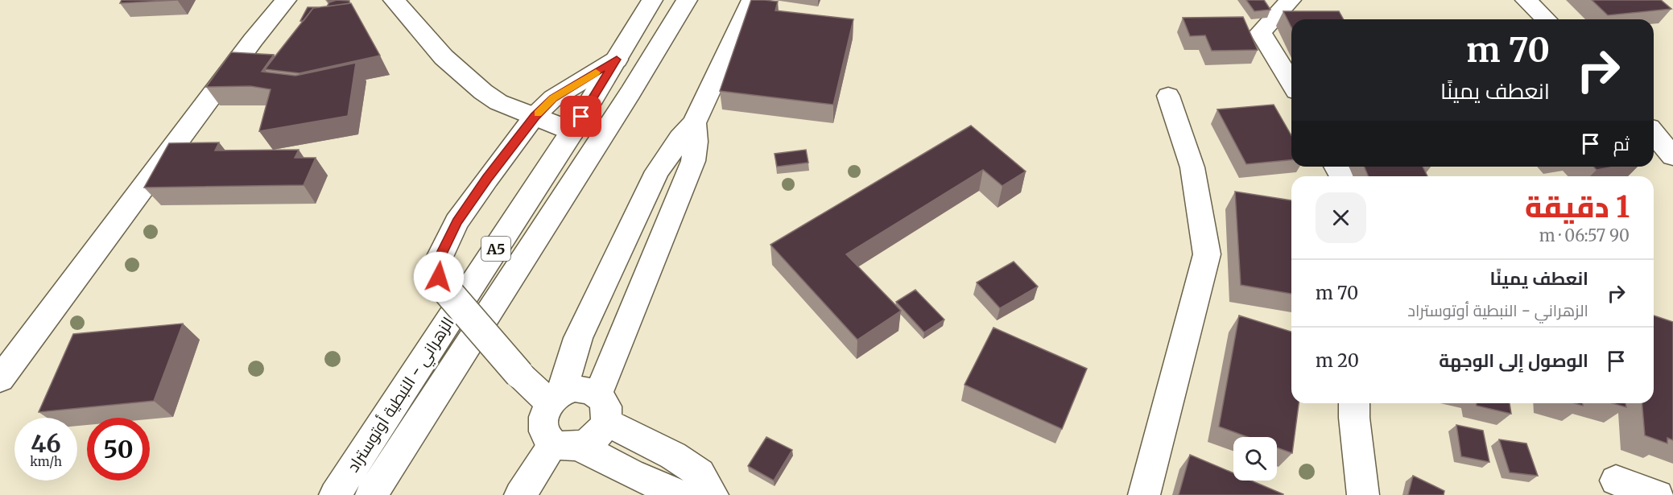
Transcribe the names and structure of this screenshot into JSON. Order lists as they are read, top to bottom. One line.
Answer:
{"streets":{"main road":["A5","الزهراني - النبطية أوتوستراد"]},"page":{"turn":["70 m","انعطف يمينًا"],"then":"ثم","heading":["1 دقيقة","90 m · 06:57"],"list":[{"name":"انعطف يمينًا","note":"الزهراني - النبطية أوتوستراد","value":"70 m"},{"name":"الوصول إلى الوجهة","value":"20 m"}],"speed":"46 km/h","limit":"50"}}
